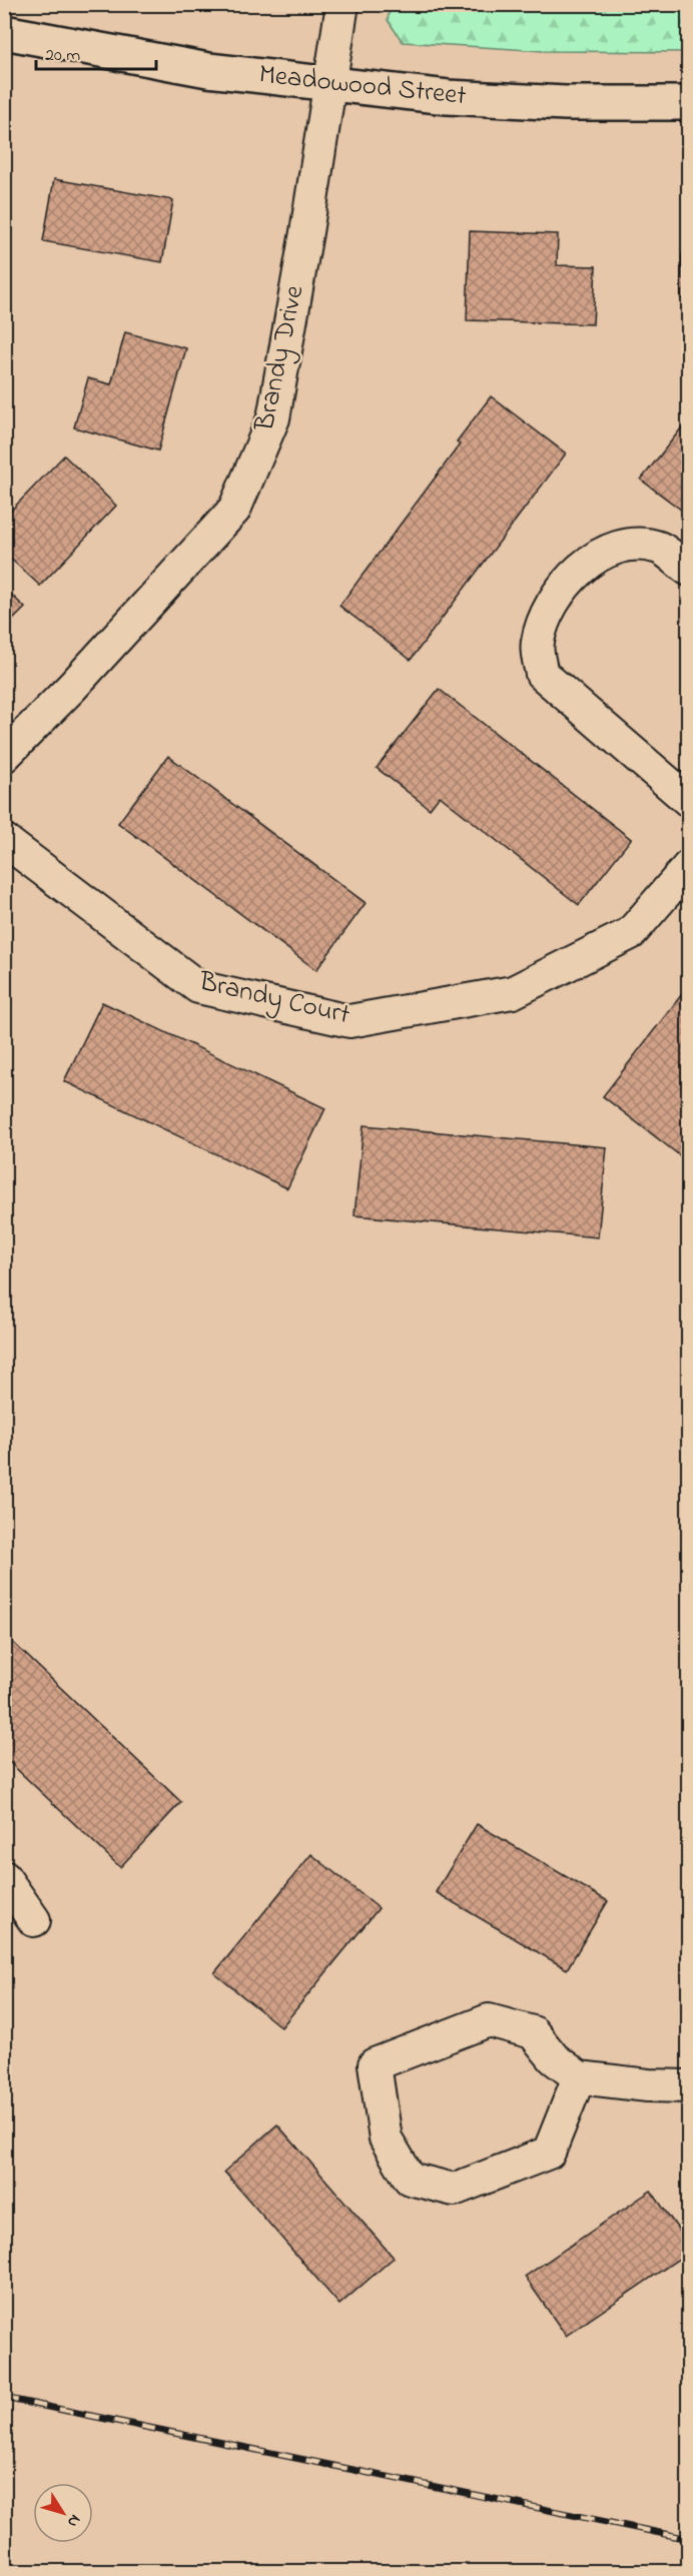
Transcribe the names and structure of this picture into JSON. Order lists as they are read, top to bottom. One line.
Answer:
{"streets":{"street":["Meadowood Street","Brandy Drive","Brandy Court"]},"crossings":[["Meadowood Street","Brandy Drive"]],"scale_bar":"20 m","north":"bottom right"}
